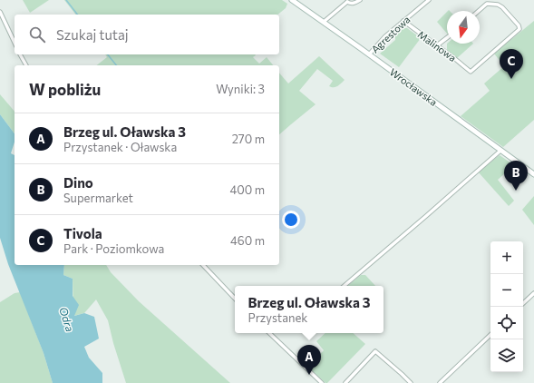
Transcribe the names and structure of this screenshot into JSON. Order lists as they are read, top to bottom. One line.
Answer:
{"streets":{"street":["Agrestowa","Malinowa","Wrocławska"]},"crossings":[["Agrestowa","Malinowa"],["Agrestowa","Wrocławska"]],"water":["Odra"],"north":"bottom","page":{"search":"Szukaj tutaj","pins":["C","B","A"],"heading":["W pobliżu","Wyniki: 3"],"list":[{"mark":"A","name":"Brzeg ul. Oławska 3","note":"Przystanek · Oławska","value":"270 m"},{"mark":"B","name":"Dino","note":"Supermarket","value":"400 m"},{"mark":"C","name":"Tivola","note":"Park · Poziomkowa","value":"460 m"}],"map_buttons":["+","−"],"popup":["Brzeg ul. Oławska 3","Przystanek"]}}
